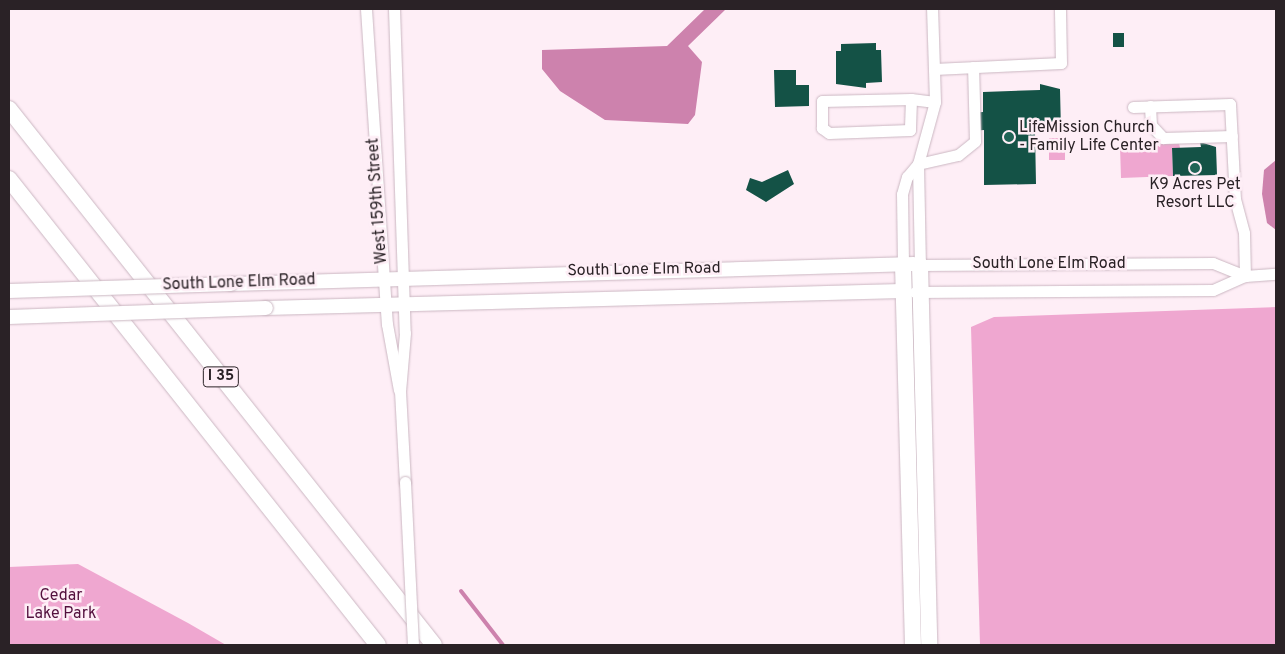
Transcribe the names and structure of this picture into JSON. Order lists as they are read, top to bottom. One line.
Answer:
{"streets":{"highway":["I 35"],"main road":["South Lone Elm Road"],"street":["West 159th Street"]},"crossings":[["West 159th Street","South Lone Elm Road"]],"parks":["Cedar Lake Park"],"places":["LifeMission Church - Family Life Center","K9 Acres Pet Resort LLC"]}
